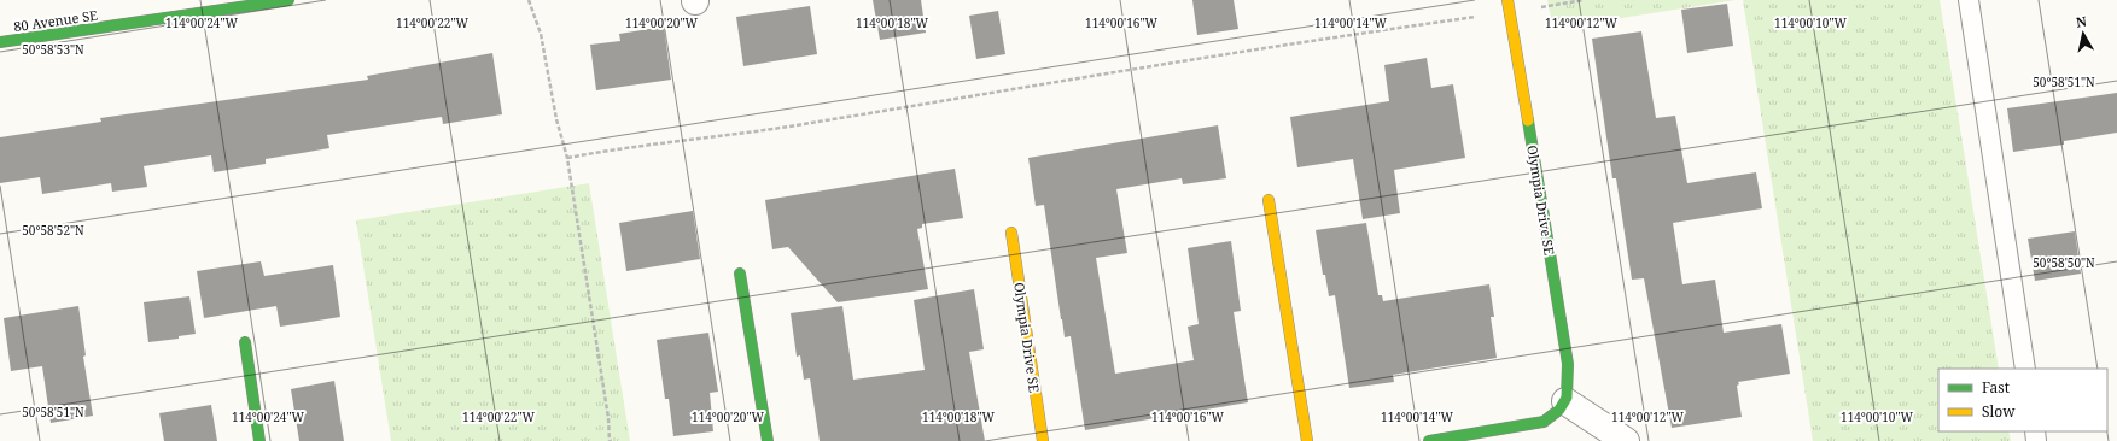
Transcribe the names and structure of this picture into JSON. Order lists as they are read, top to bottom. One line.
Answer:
{"streets":{"street":["80 Avenue SE","Olympia Drive SE"]},"legend":["Fast","Slow"],"north":"top","coordinates":["114°00'24\"W","114°00'22\"W","114°00'20\"W","114°00'18\"W","114°00'16\"W","114°00'14\"W","114°00'12\"W","114°00'10\"W","50°58'53\"N","50°58'51\"N","50°58'52\"N","50°58'50\"N"]}
